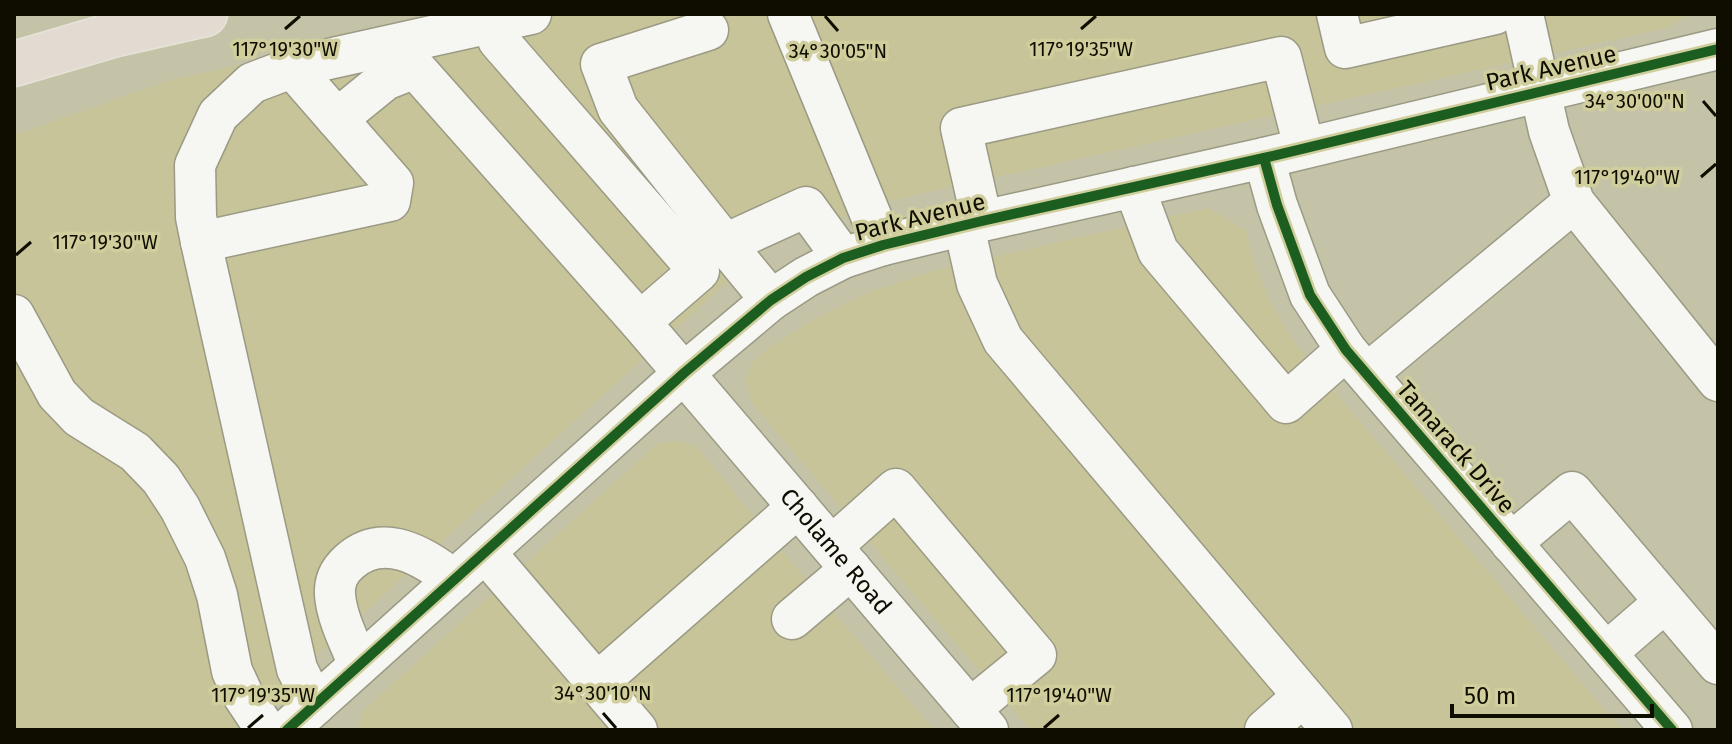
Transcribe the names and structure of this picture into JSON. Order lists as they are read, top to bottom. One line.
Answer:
{"streets":{"street":["Park Avenue","Tamarack Drive","Cholame Road"]},"crossings":[["Park Avenue","Tamarack Drive"],["Park Avenue","Cholame Road"]],"scale_bar":"50 m","coordinates":["117°19'35\"W","117°19'30\"W","34°30'05\"N","34°30'00\"N","117°19'40\"W","34°30'10\"N"]}
